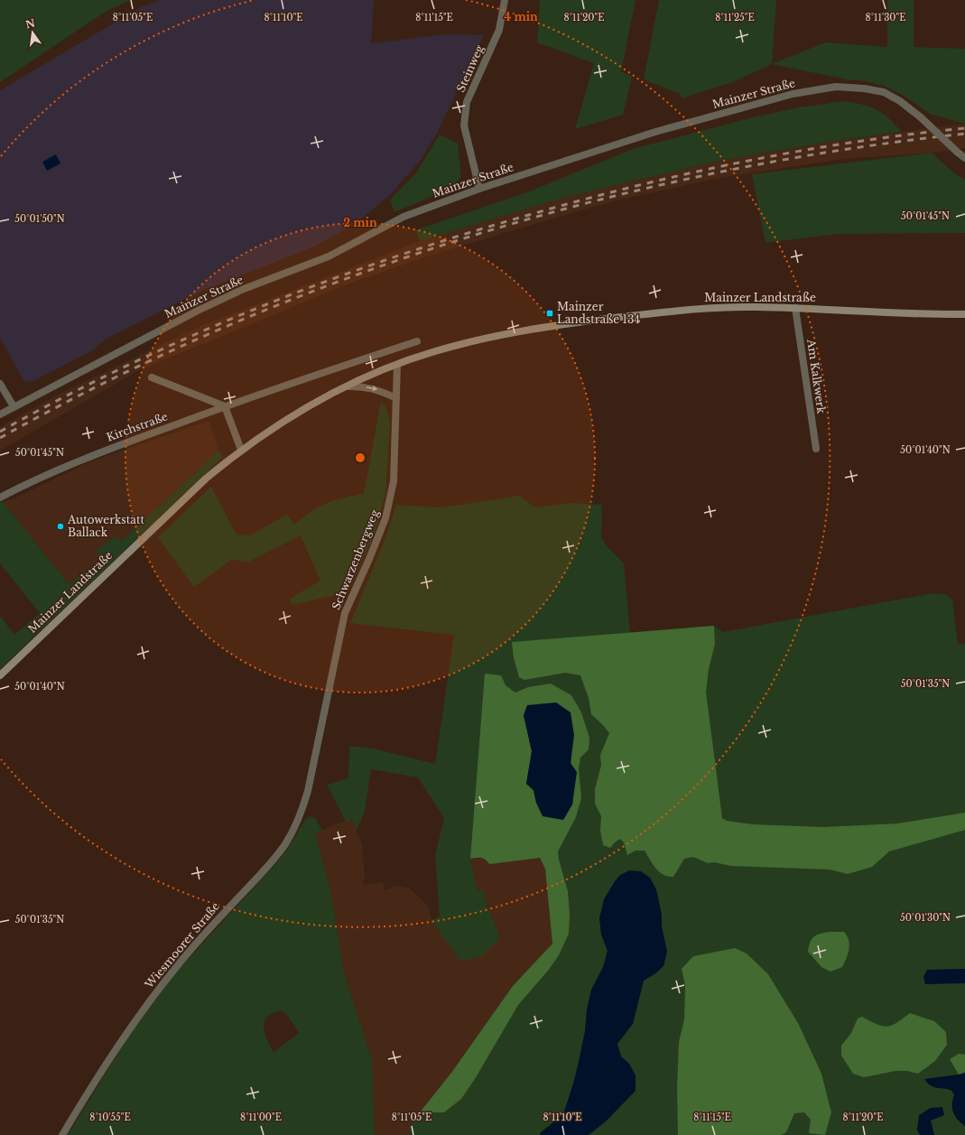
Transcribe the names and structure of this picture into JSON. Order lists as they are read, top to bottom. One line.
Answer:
{"streets":{"main road":["Mainzer Landstraße"],"street":["Steinweg","Mainzer Straße","Am Kalkwerk","Kirchstraße","Schwarzenbergweg","Wiesmoorer Straße"]},"crossings":[["Steinweg","Mainzer Straße"],["Mainzer Landstraße","Am Kalkwerk"],["Mainzer Landstraße","Schwarzenbergweg"],["Schwarzenbergweg","Wiesmoorer Straße"]],"places":{"transit":["Mainzer Landstraße 134"],"other":["Autowerkstatt Ballack"]},"north":"top","coordinates":["8°11'25\"E","8°11'05\"E","8°11'10\"E","8°11'15\"E","8°11'20\"E","8°11'30\"E","50°01'45\"N","50°01'50\"N","50°01'40\"N","50°01'35\"N","50°01'30\"N","8°10'55\"E","8°11'00\"E"],"rings":["4 min","2 min"]}
